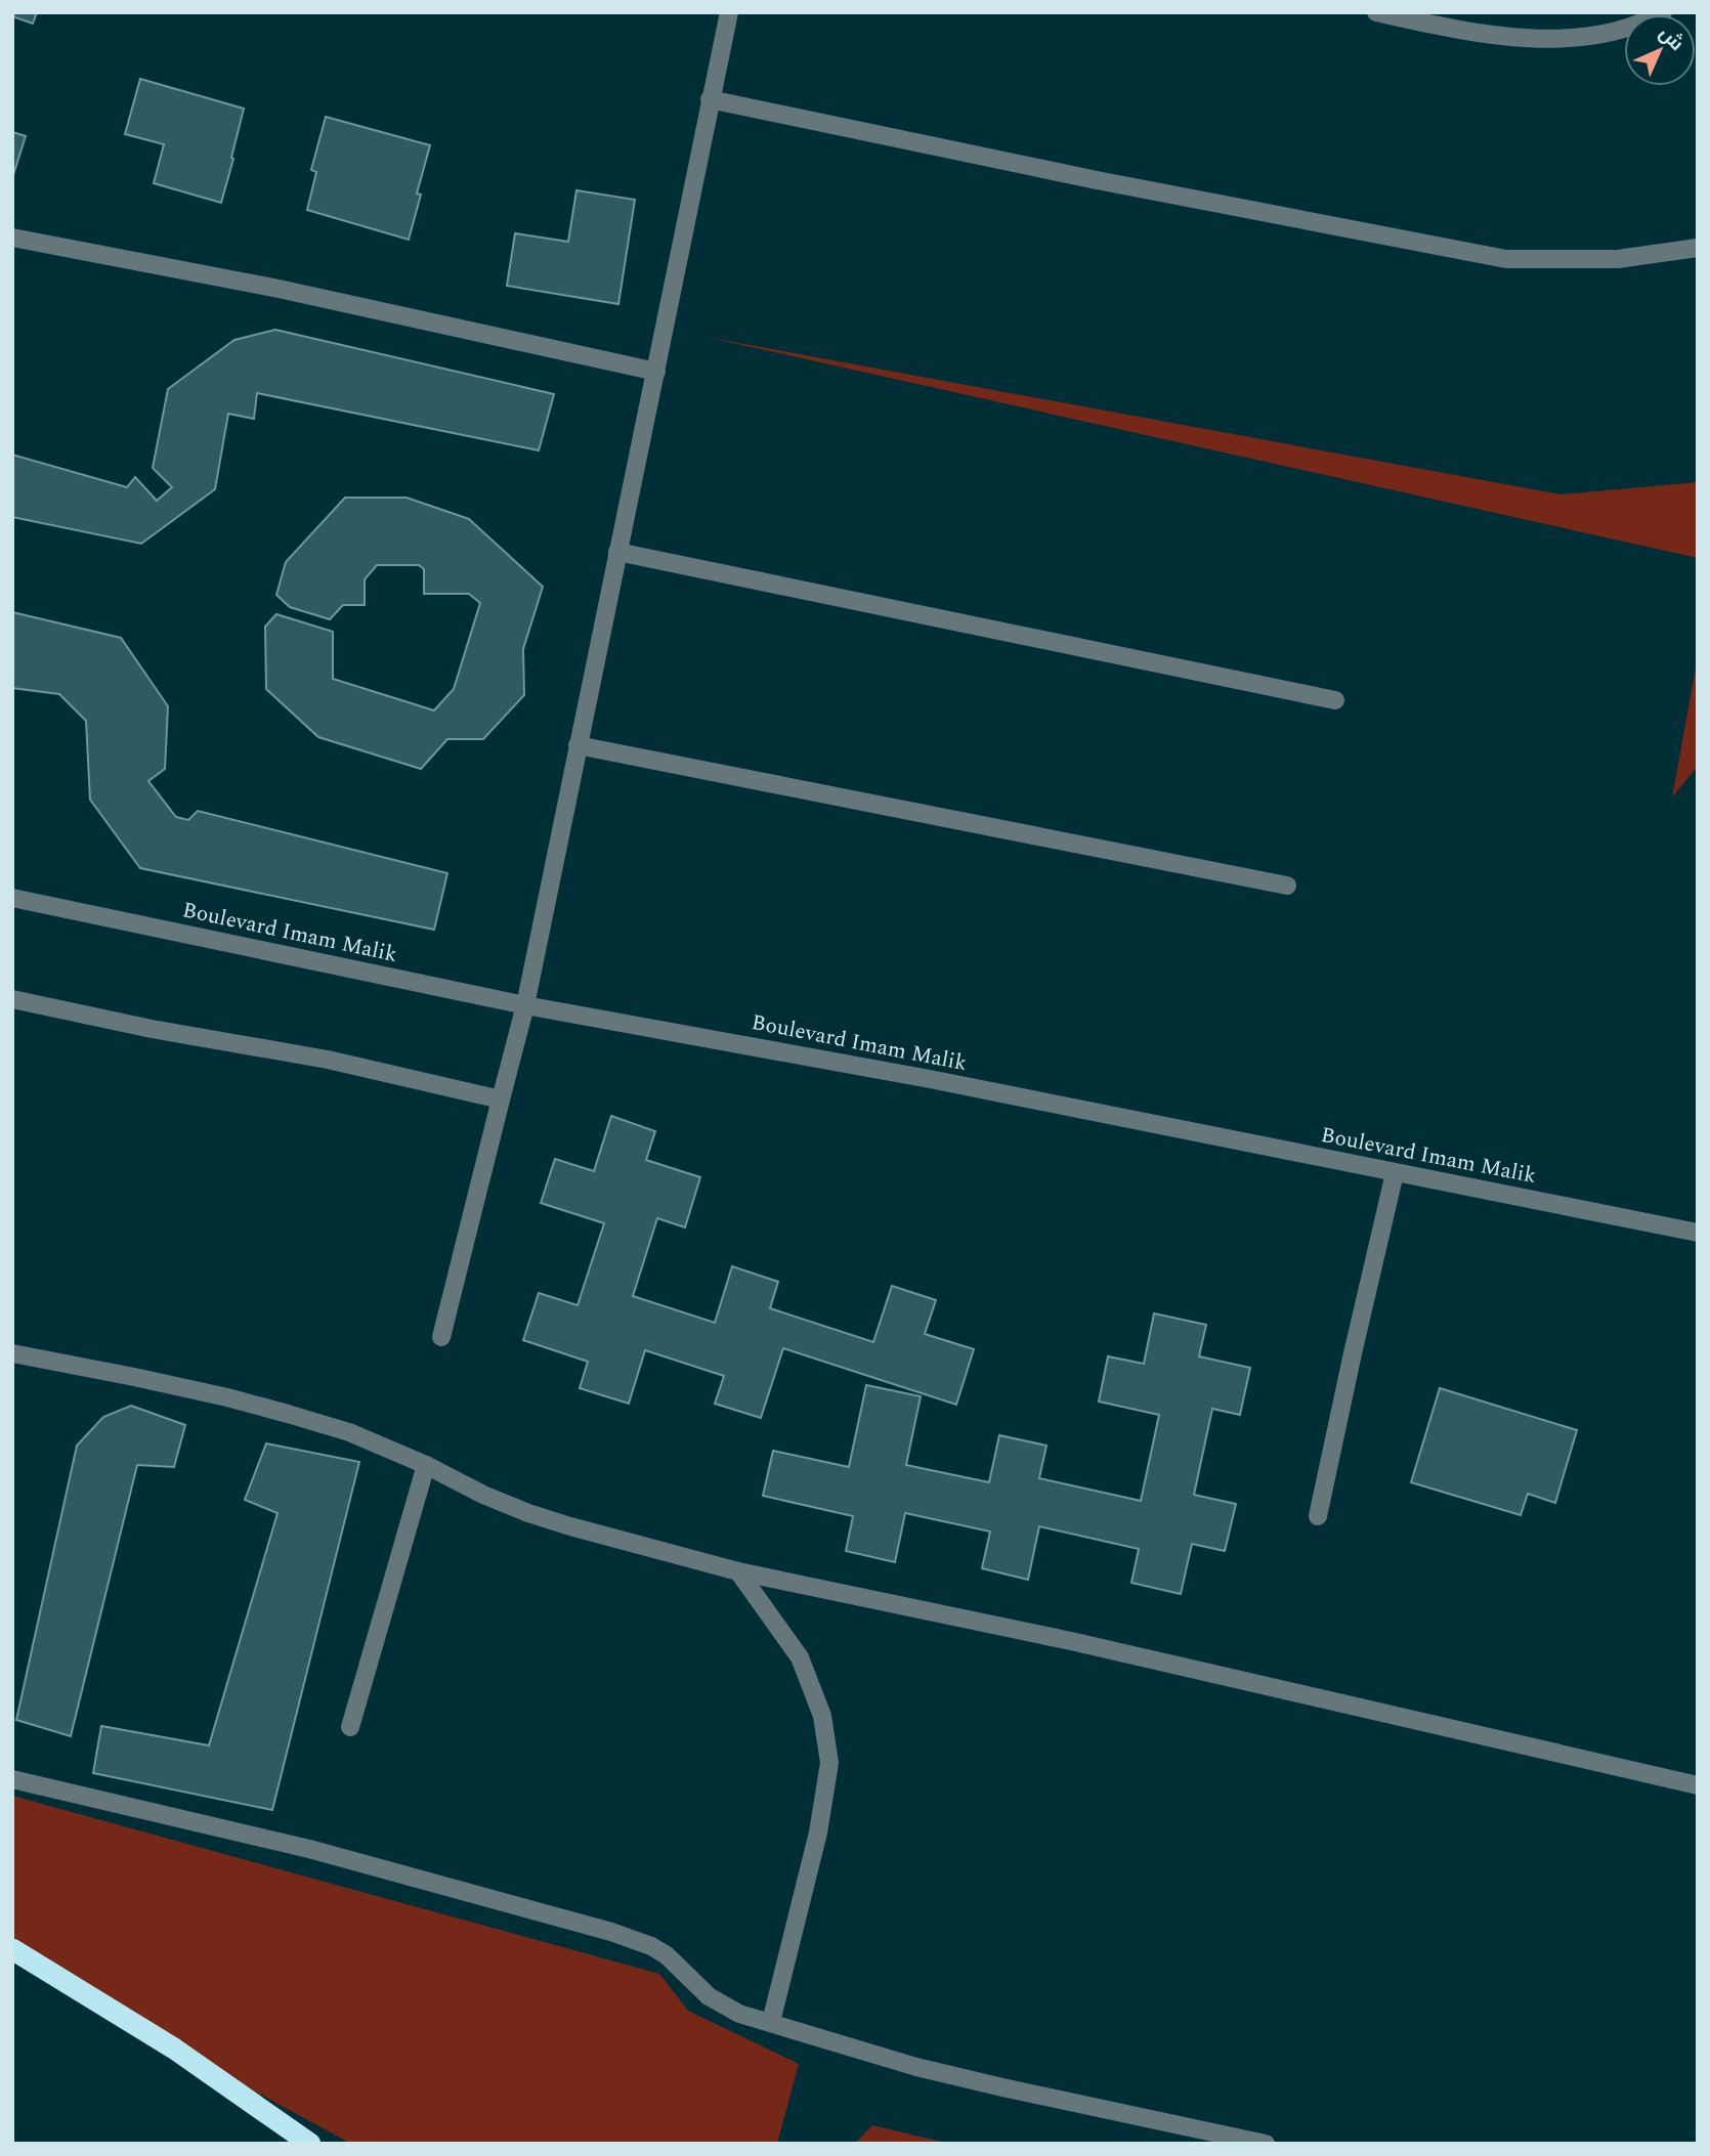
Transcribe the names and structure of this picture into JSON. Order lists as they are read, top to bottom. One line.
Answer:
{"streets":{"street":["Boulevard Imam Malik"]},"north":"top right"}
